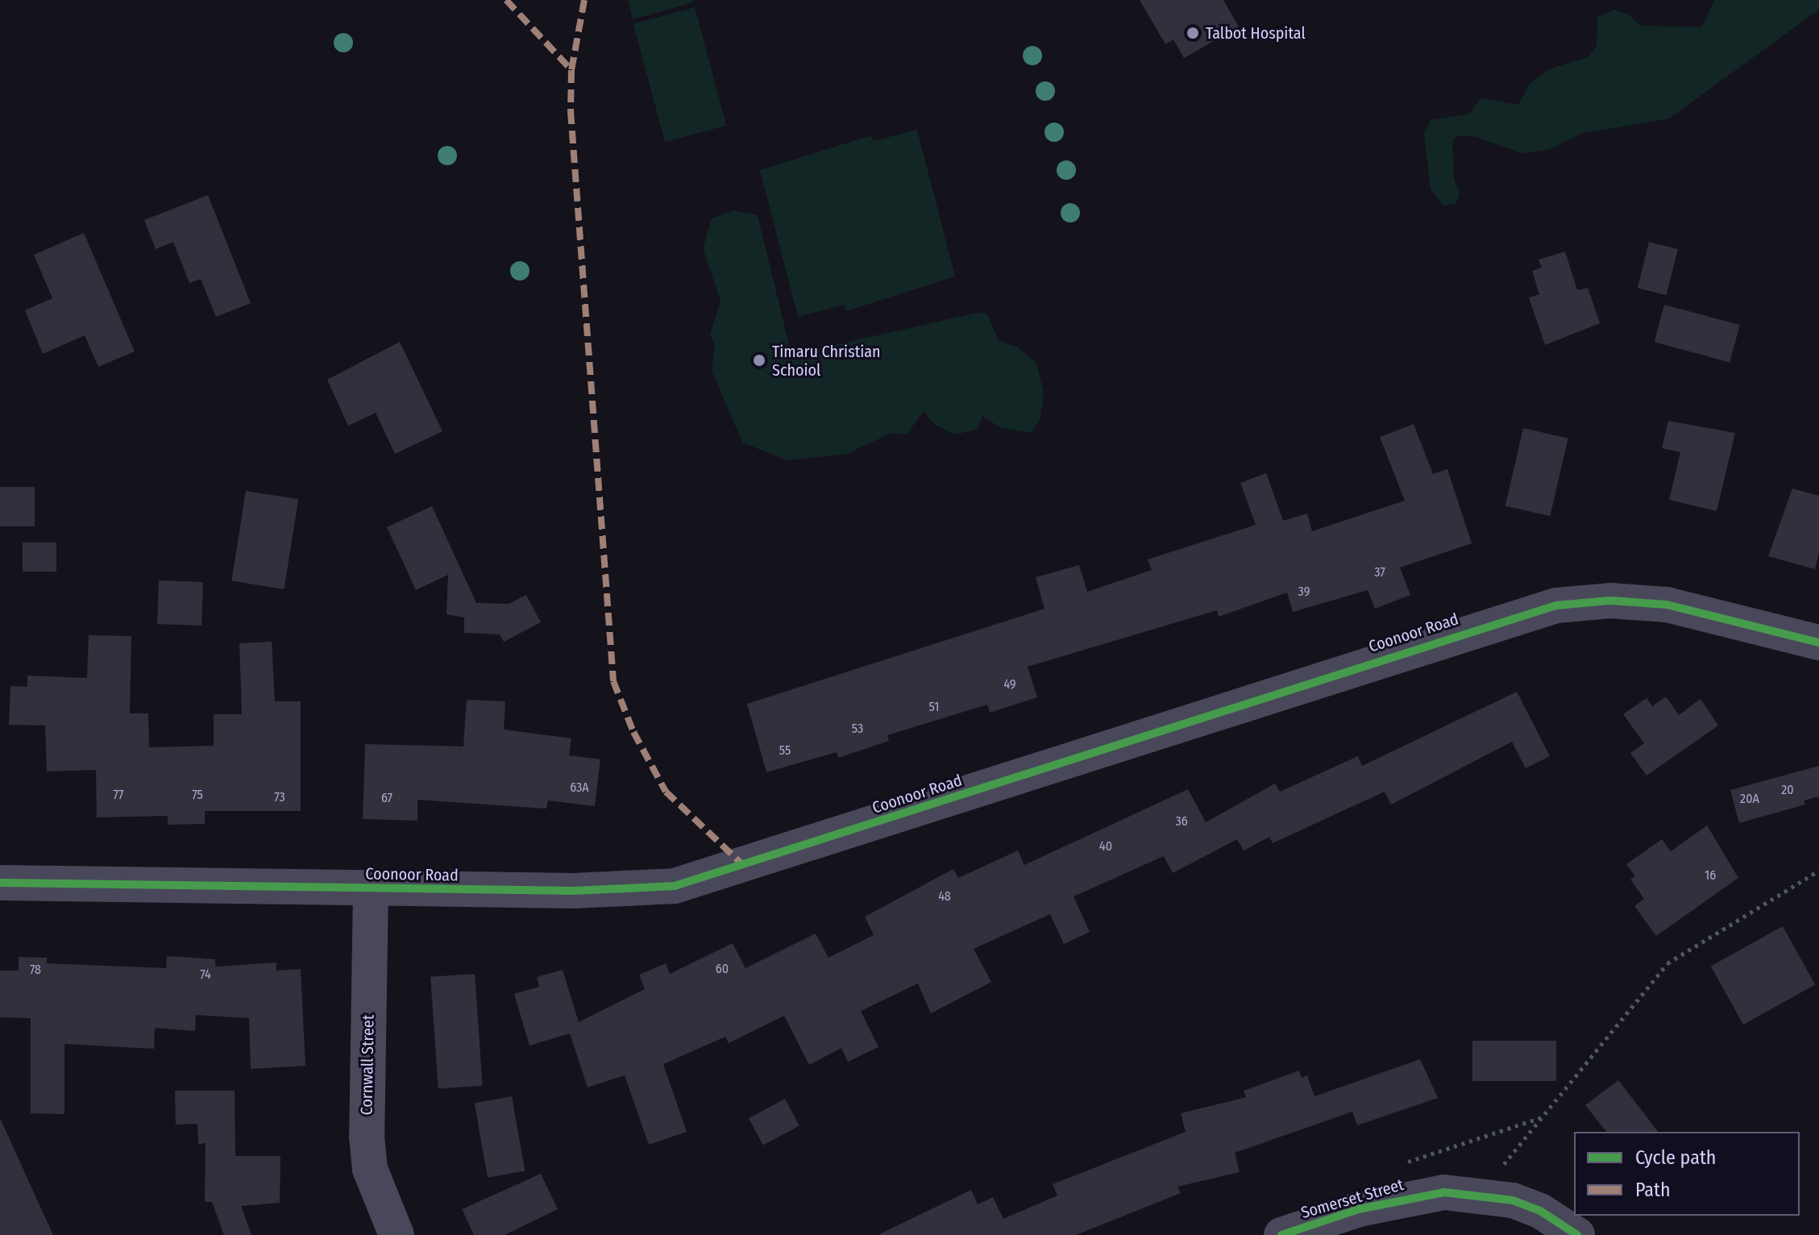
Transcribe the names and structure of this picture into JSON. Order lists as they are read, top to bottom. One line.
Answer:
{"streets":{"street":["Coonoor Road","Cornwall Street","Somerset Street"]},"crossings":[["Coonoor Road","Cornwall Street"]],"places":["Talbot Hospital","Timaru Christian Schoiol"],"house_numbers":["37","39","49","51","53","55","63A","20","77","75","73","67","20A","36","40","16","48","60","78","74"],"legend":["Cycle path","Path"]}
